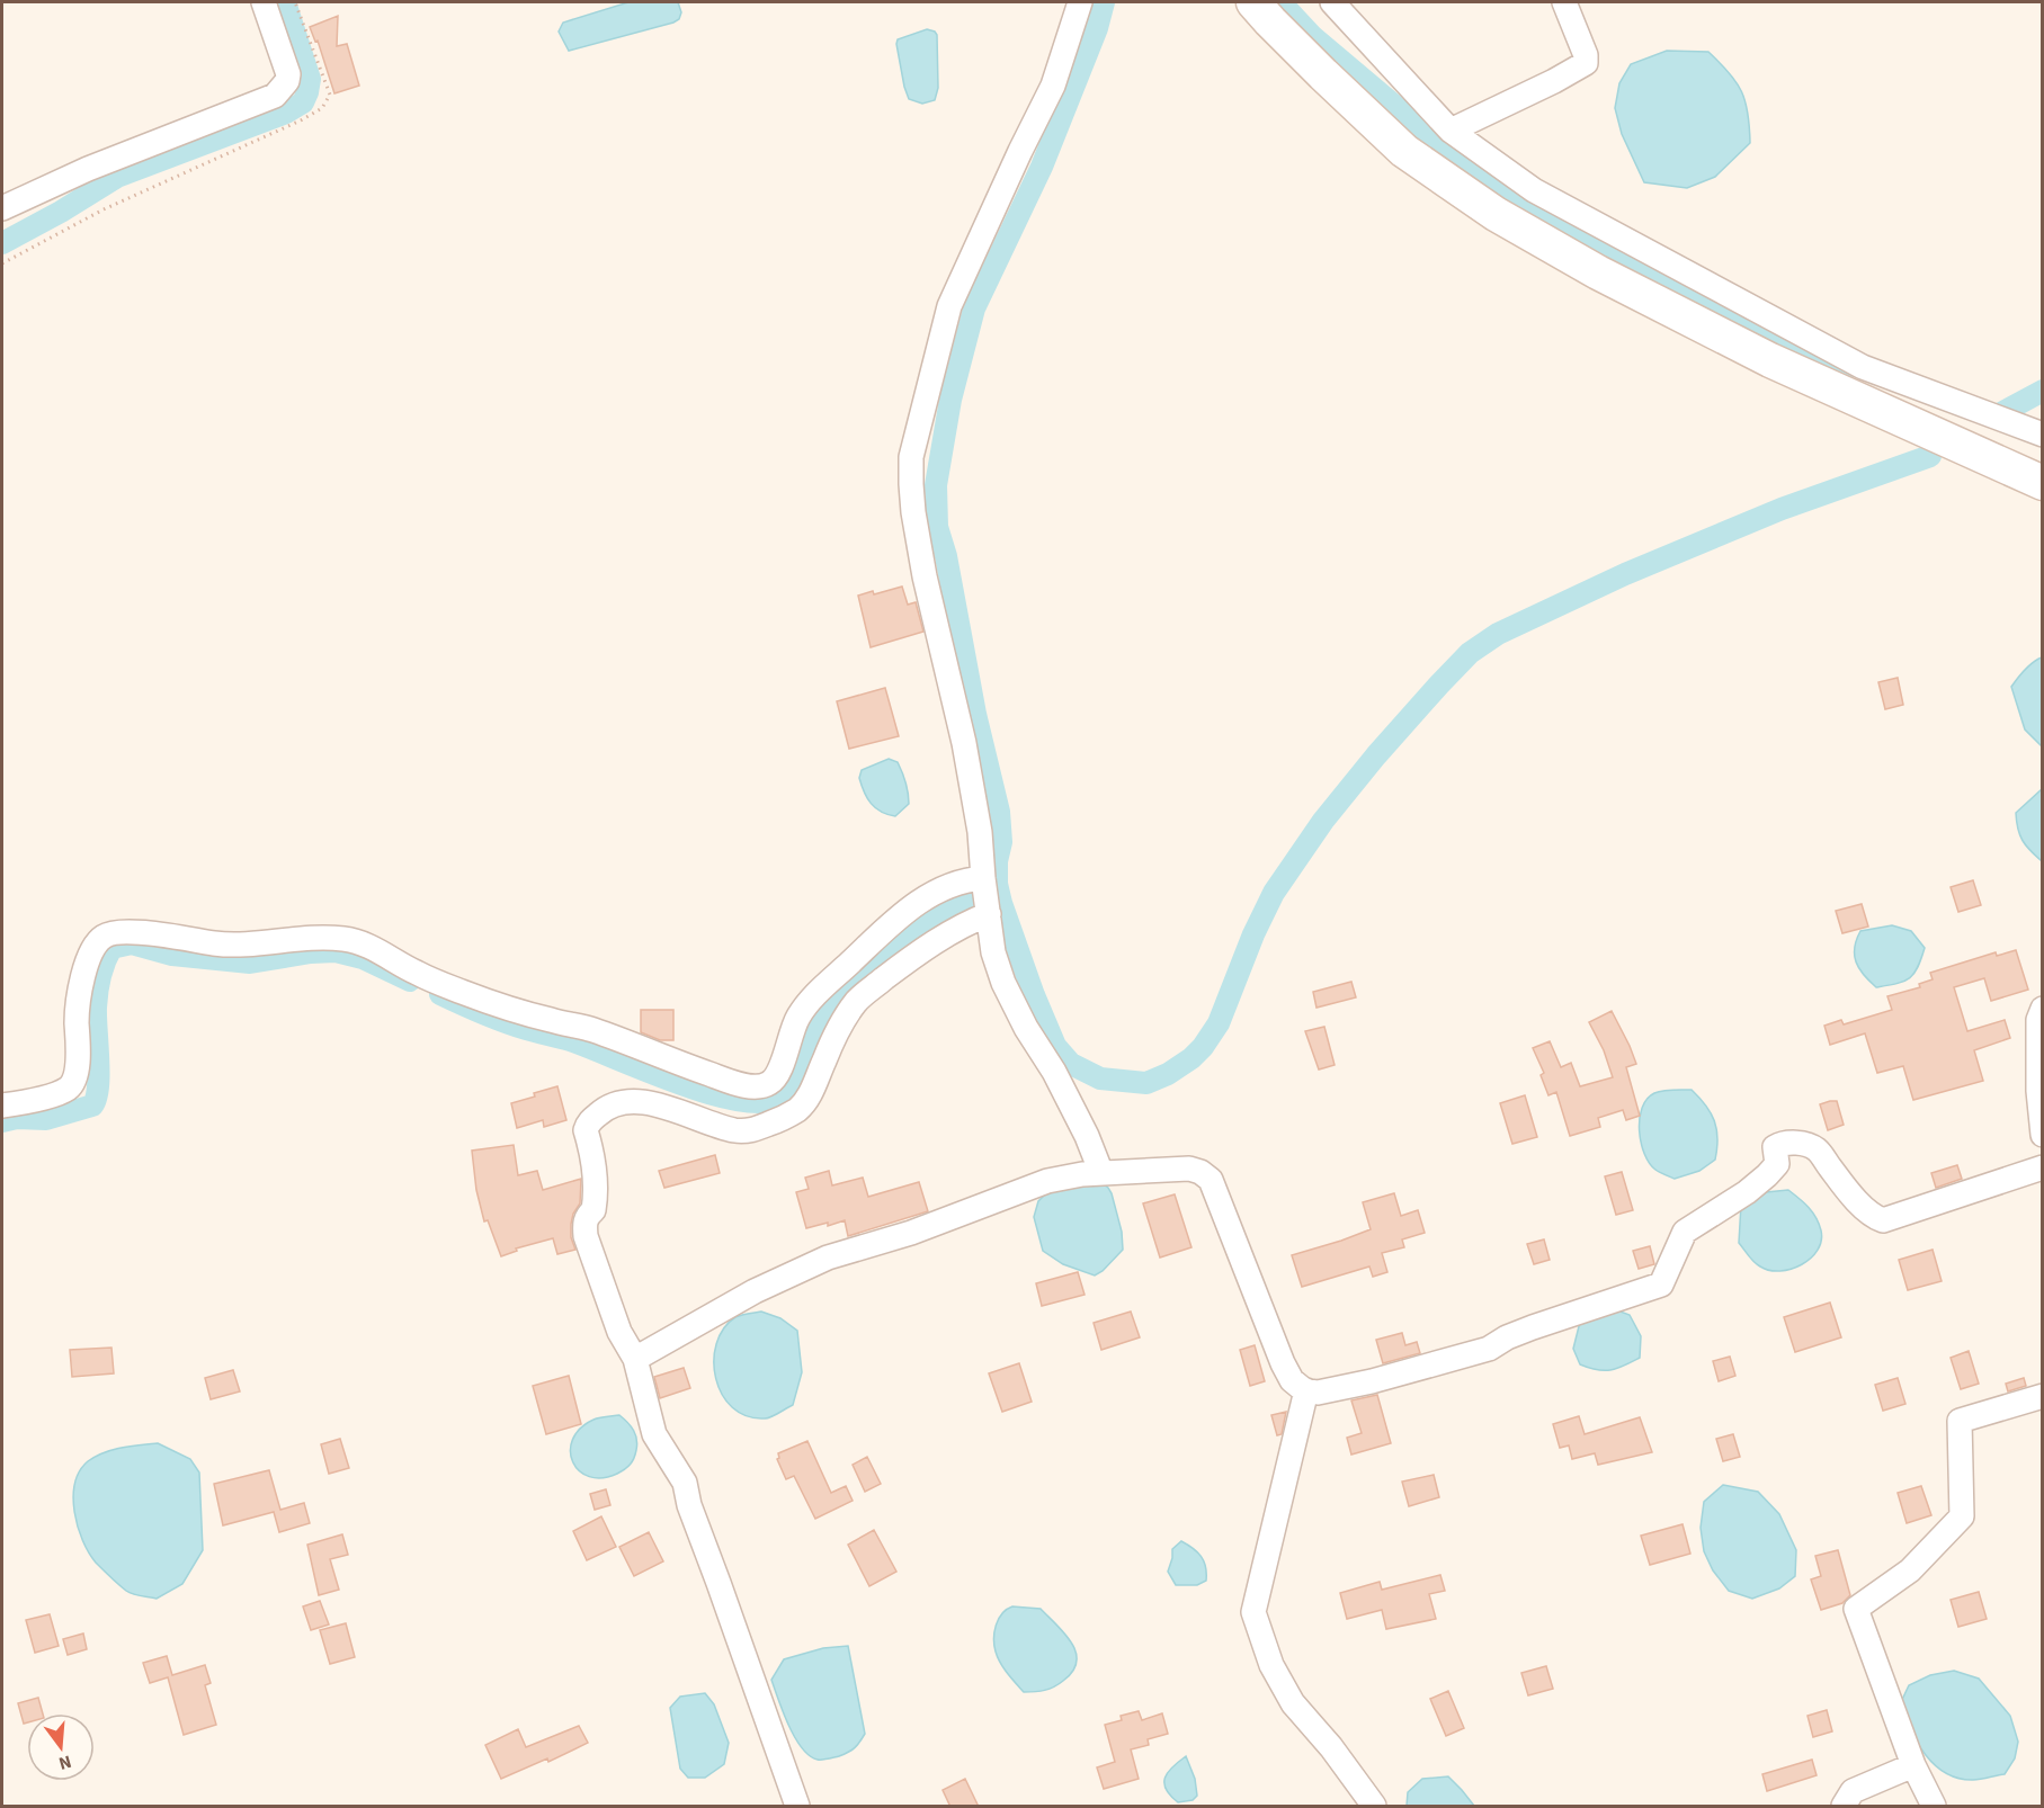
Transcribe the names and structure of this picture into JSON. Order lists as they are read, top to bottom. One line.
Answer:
{"north":"bottom"}
